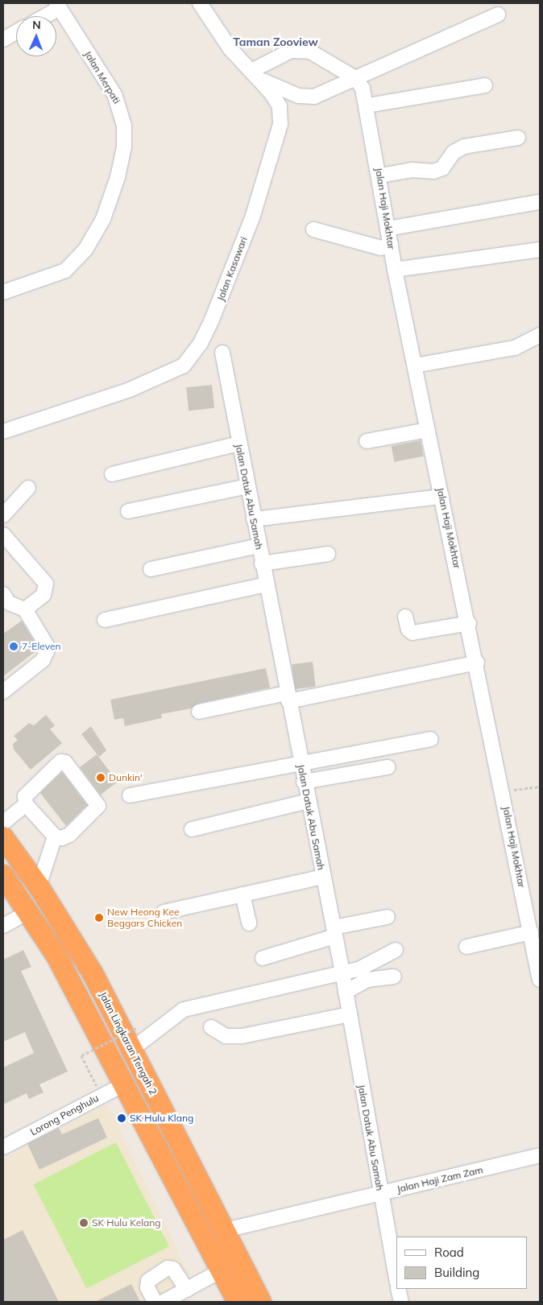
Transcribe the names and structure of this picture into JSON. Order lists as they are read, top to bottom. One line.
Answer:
{"streets":{"highway":["Jalan Lingkaran Tengah 2"],"street":["Jalan Merpati","Jalan Haji Mokhtar","Jalan Kasawari","Jalan Datuk Abu Samah","Lorong Penghulu","Jalan Haji Zam Zam"]},"crossings":[["Jalan Datuk Abu Samah","Jalan Haji Zam Zam"],["Jalan Lingkaran Tengah 2","Lorong Penghulu"],["Jalan Lingkaran Tengah 2","Jalan Haji Zam Zam"]],"districts":["Taman Zooview"],"places":["7-Eleven","Dunkin'","New Heong Kee Beggars Chicken","SK Hulu Klang","SK Hulu Kelang"],"legend":["Road","Building"],"north":"top"}
